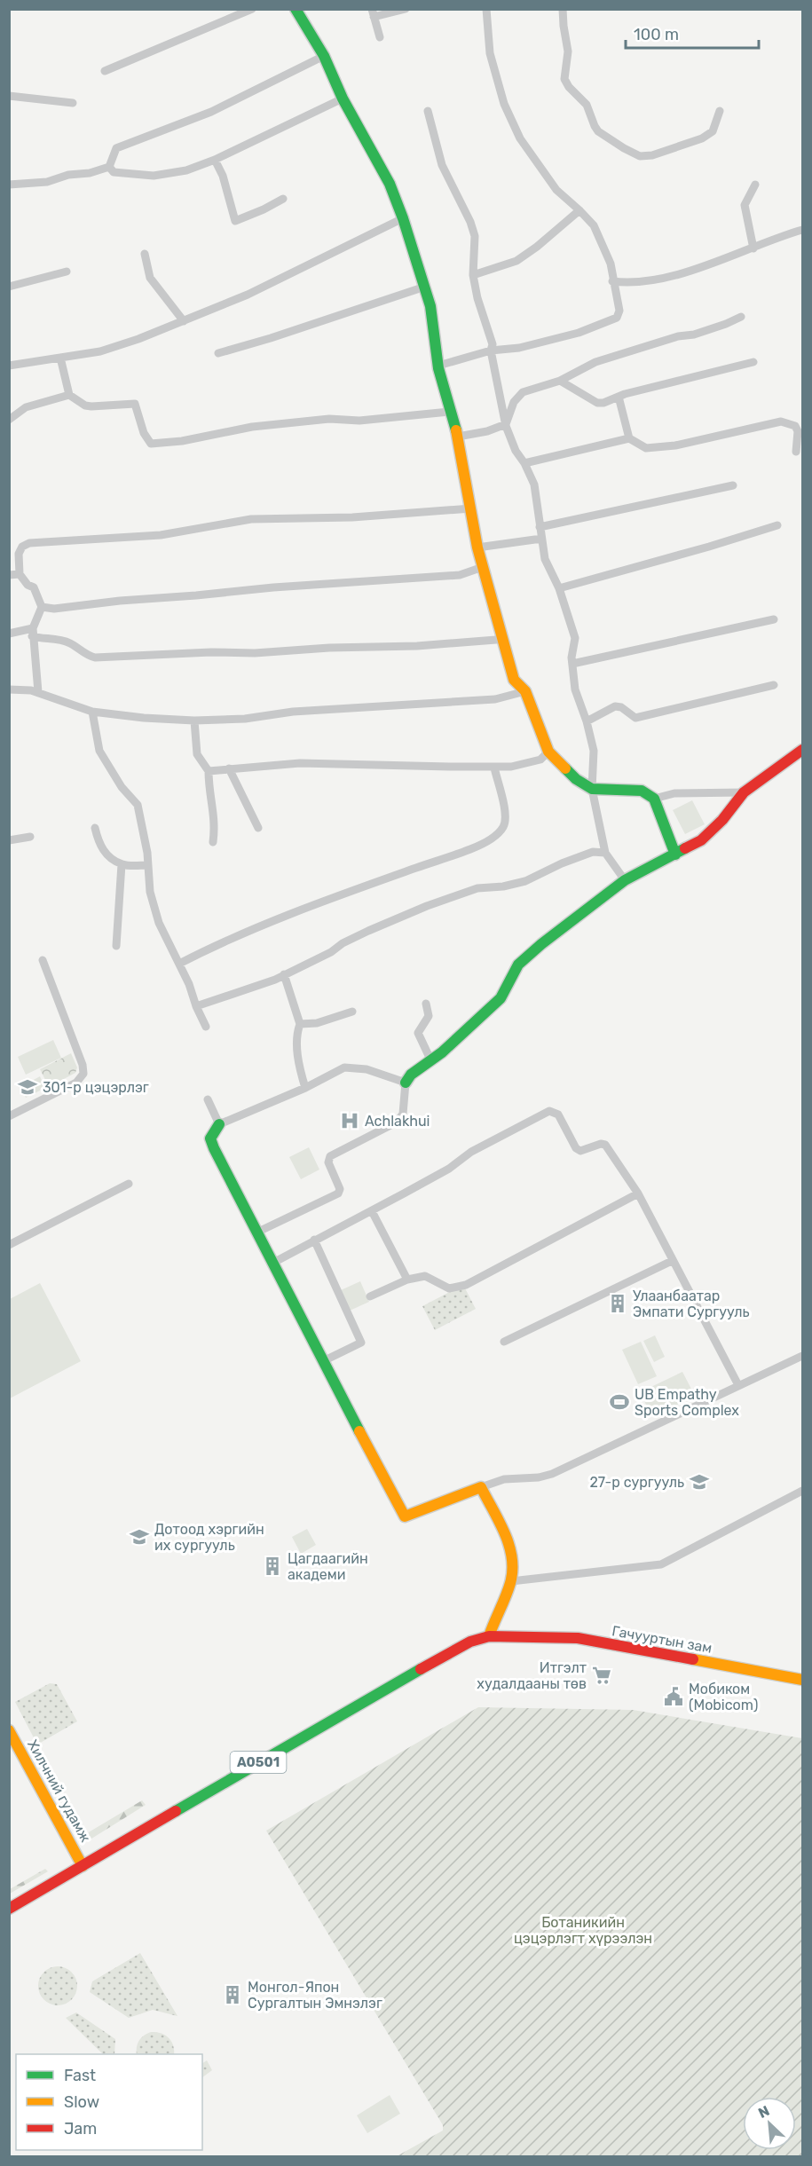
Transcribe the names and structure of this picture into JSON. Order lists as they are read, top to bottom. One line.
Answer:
{"streets":{"main road":["Гачууртын зам","A0501","Хилчний гудамж"]},"crossings":[["Гачууртын зам","A0501"],["A0501","Хилчний гудамж"]],"parks":["Ботаникийн цэцэрлэгт хүрээлэн"],"places":{"school or university":["301-р цэцэрлэг","27-р сургууль","Дотоод хэргийн их сургууль"],"hospital":["Achlakhui"],"building":["Улаанбаатар Эмпати Сургууль","Цагдаагийн академи","Монгол-Япон Сургалтын Эмнэлэг"],"sports":["UB Empathy Sports Complex"],"supermarket":["Итгэлт худалдааны төв"],"public building":["Мобиком (Mobicom)"]},"legend":["Fast","Slow","Jam"],"scale_bar":"100 m","north":"top left"}
